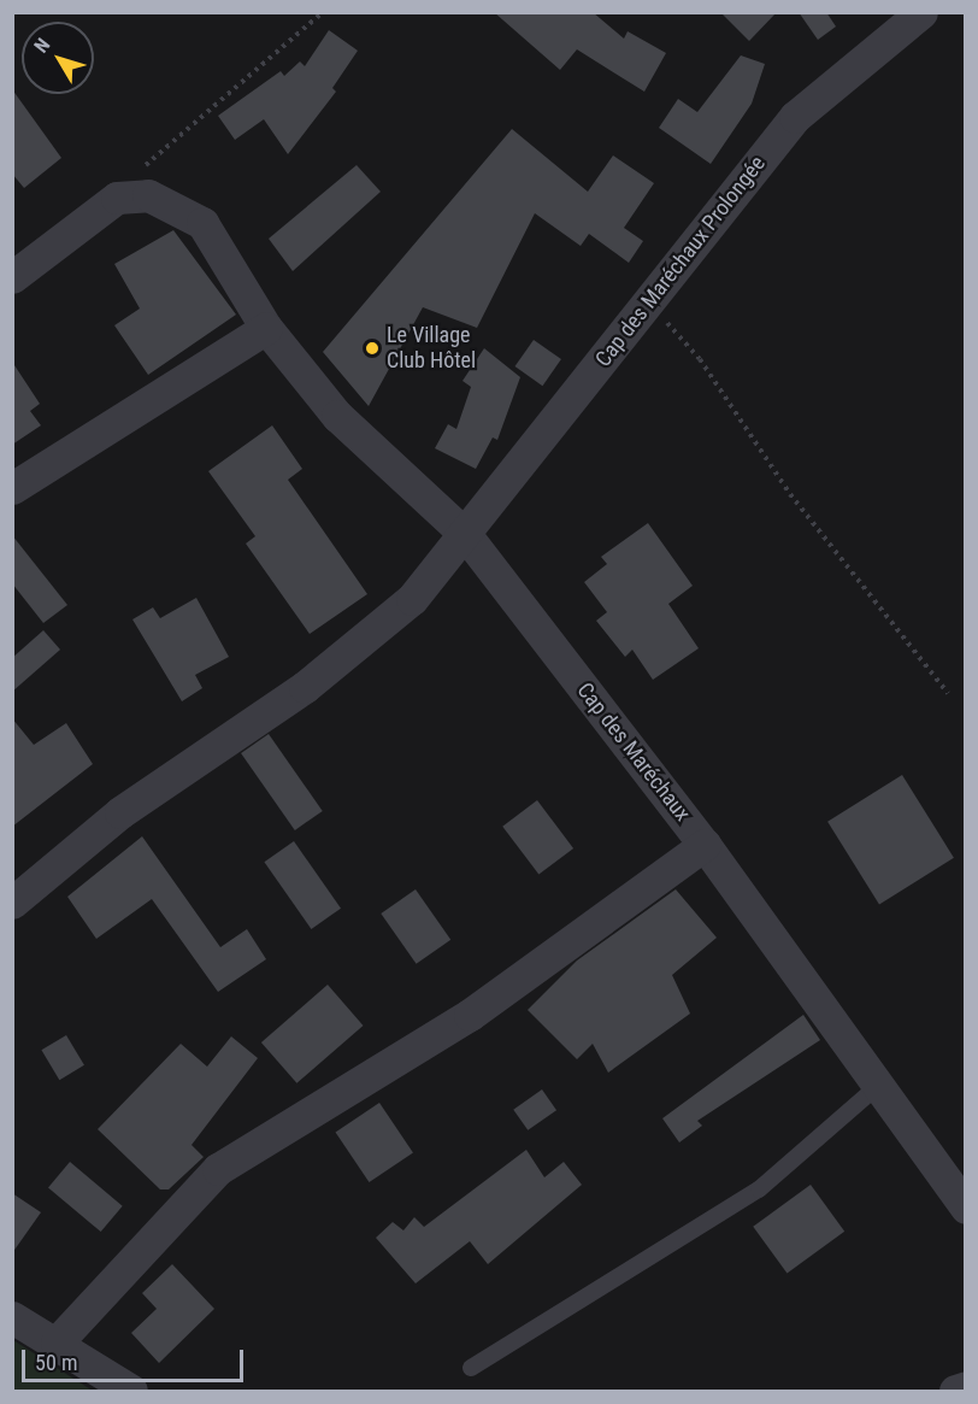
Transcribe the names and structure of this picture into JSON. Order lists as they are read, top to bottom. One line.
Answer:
{"streets":{"street":["Cap des Maréchaux Prolongée","Cap des Maréchaux"]},"crossings":[["Cap des Maréchaux Prolongée","Cap des Maréchaux"]],"places":["Le Village Club Hôtel"],"scale_bar":"50 m","north":"top left"}
